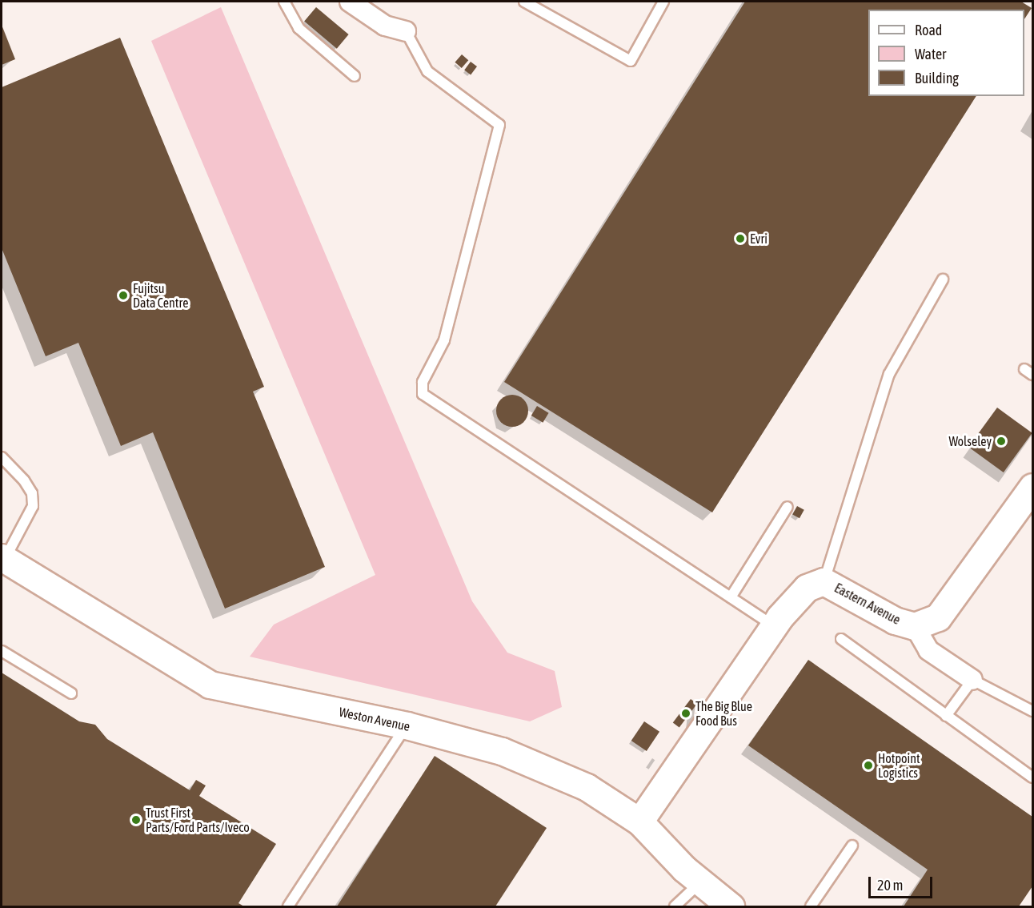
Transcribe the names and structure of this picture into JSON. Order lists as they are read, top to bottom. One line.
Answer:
{"streets":{"street":["Eastern Avenue","Weston Avenue"]},"crossings":[["Eastern Avenue","Weston Avenue"]],"places":["Evri","Fujitsu Data Centre","Wolseley","The Big Blue Food Bus","Hotpoint Logistics","Trust First Parts/Ford Parts/Iveco"],"legend":["Road","Water","Building"],"scale_bar":"20 m"}
